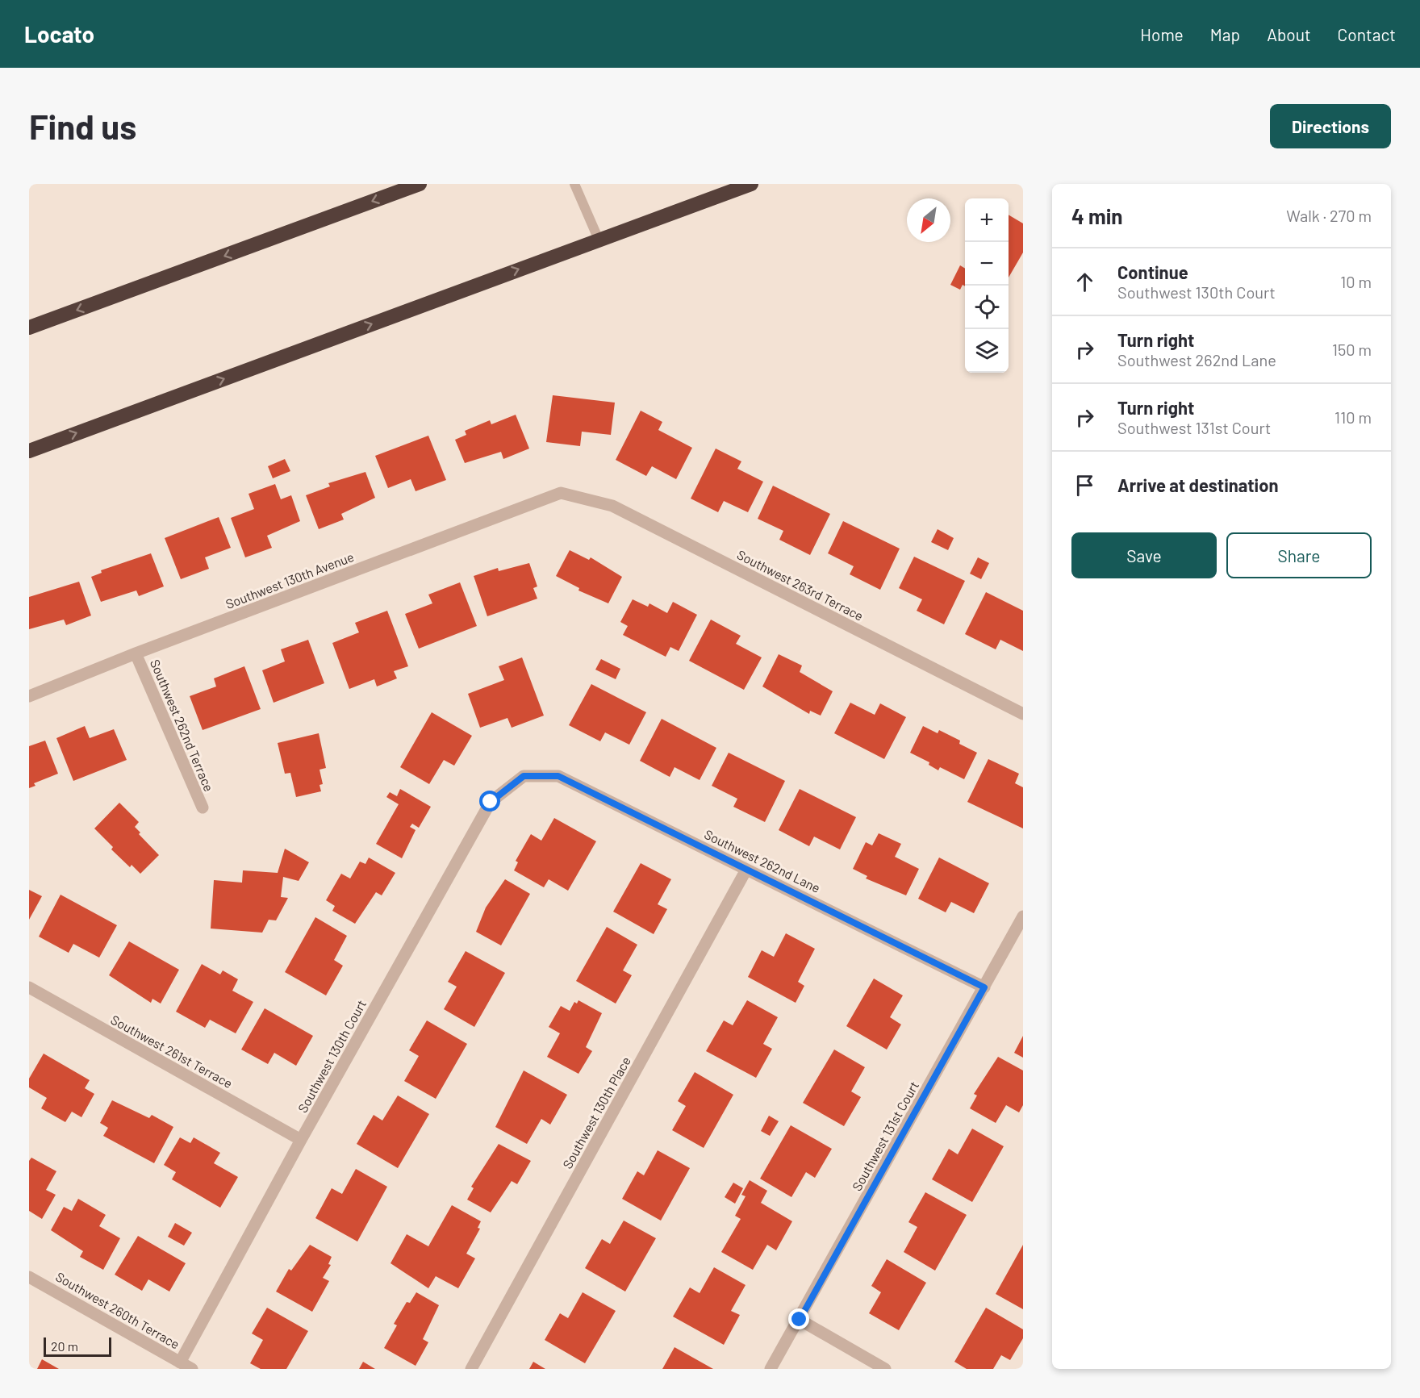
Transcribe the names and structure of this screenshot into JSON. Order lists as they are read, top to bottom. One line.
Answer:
{"streets":{"street":["Southwest 130th Avenue","Southwest 263rd Terrace","Southwest 262nd Terrace","Southwest 262nd Lane","Southwest 261st Terrace","Southwest 130th Court","Southwest 130th Place","Southwest 131st Court","Southwest 260th Terrace"]},"crossings":[["Southwest 130th Avenue","Southwest 263rd Terrace"],["Southwest 130th Avenue","Southwest 262nd Terrace"],["Southwest 262nd Lane","Southwest 130th Court"],["Southwest 262nd Lane","Southwest 130th Place"],["Southwest 262nd Lane","Southwest 131st Court"],["Southwest 261st Terrace","Southwest 130th Court"],["Southwest 130th Court","Southwest 260th Terrace"]],"scale_bar":"20 m","north":"bottom left","page":{"header":"Locato","nav":["Home","Map","About","Contact"],"buttons":["Directions",["Save","Share"]],"title":"Find us","heading":["4 min","Walk · 270 m"],"map_buttons":["+","−"],"list":[["Continue","Southwest 130th Court","10 m"],["Turn right","Southwest 262nd Lane","150 m"],["Turn right","Southwest 131st Court","110 m"],"Arrive at destination"],"scale":"20 m"}}
